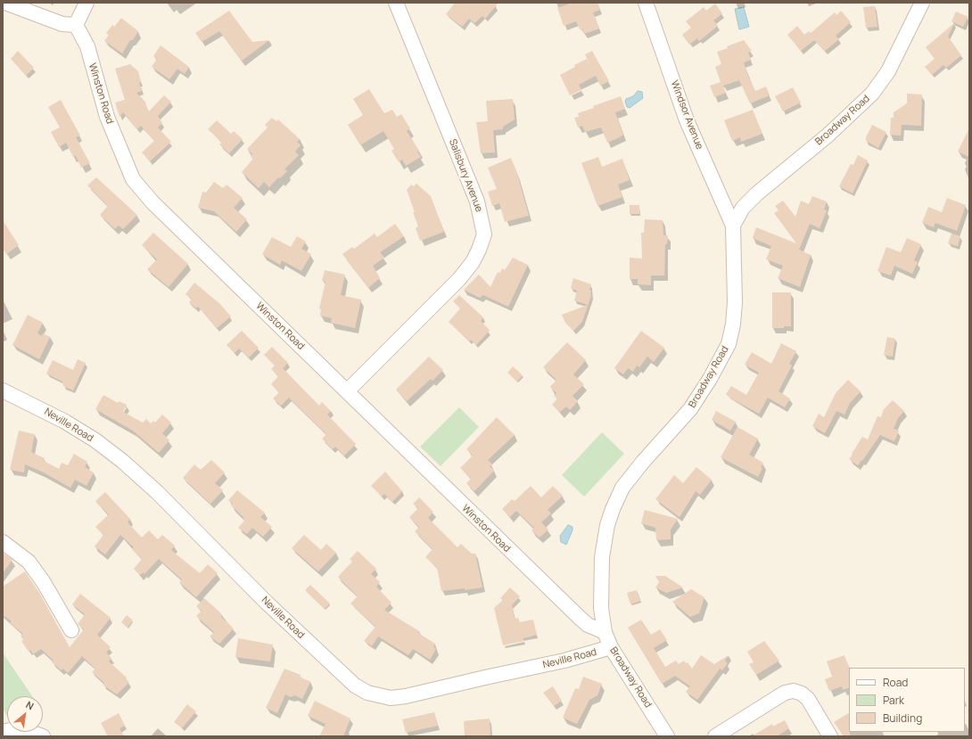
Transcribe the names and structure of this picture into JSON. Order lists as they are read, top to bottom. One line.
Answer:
{"streets":{"street":["Winston Road","Windsor Avenue","Broadway Road","Salisbury Avenue","Neville Road"]},"crossings":[["Winston Road","Broadway Road"],["Winston Road","Salisbury Avenue"],["Windsor Avenue","Broadway Road"],["Broadway Road","Neville Road"]],"legend":["Road","Park","Building"],"north":"top right"}
